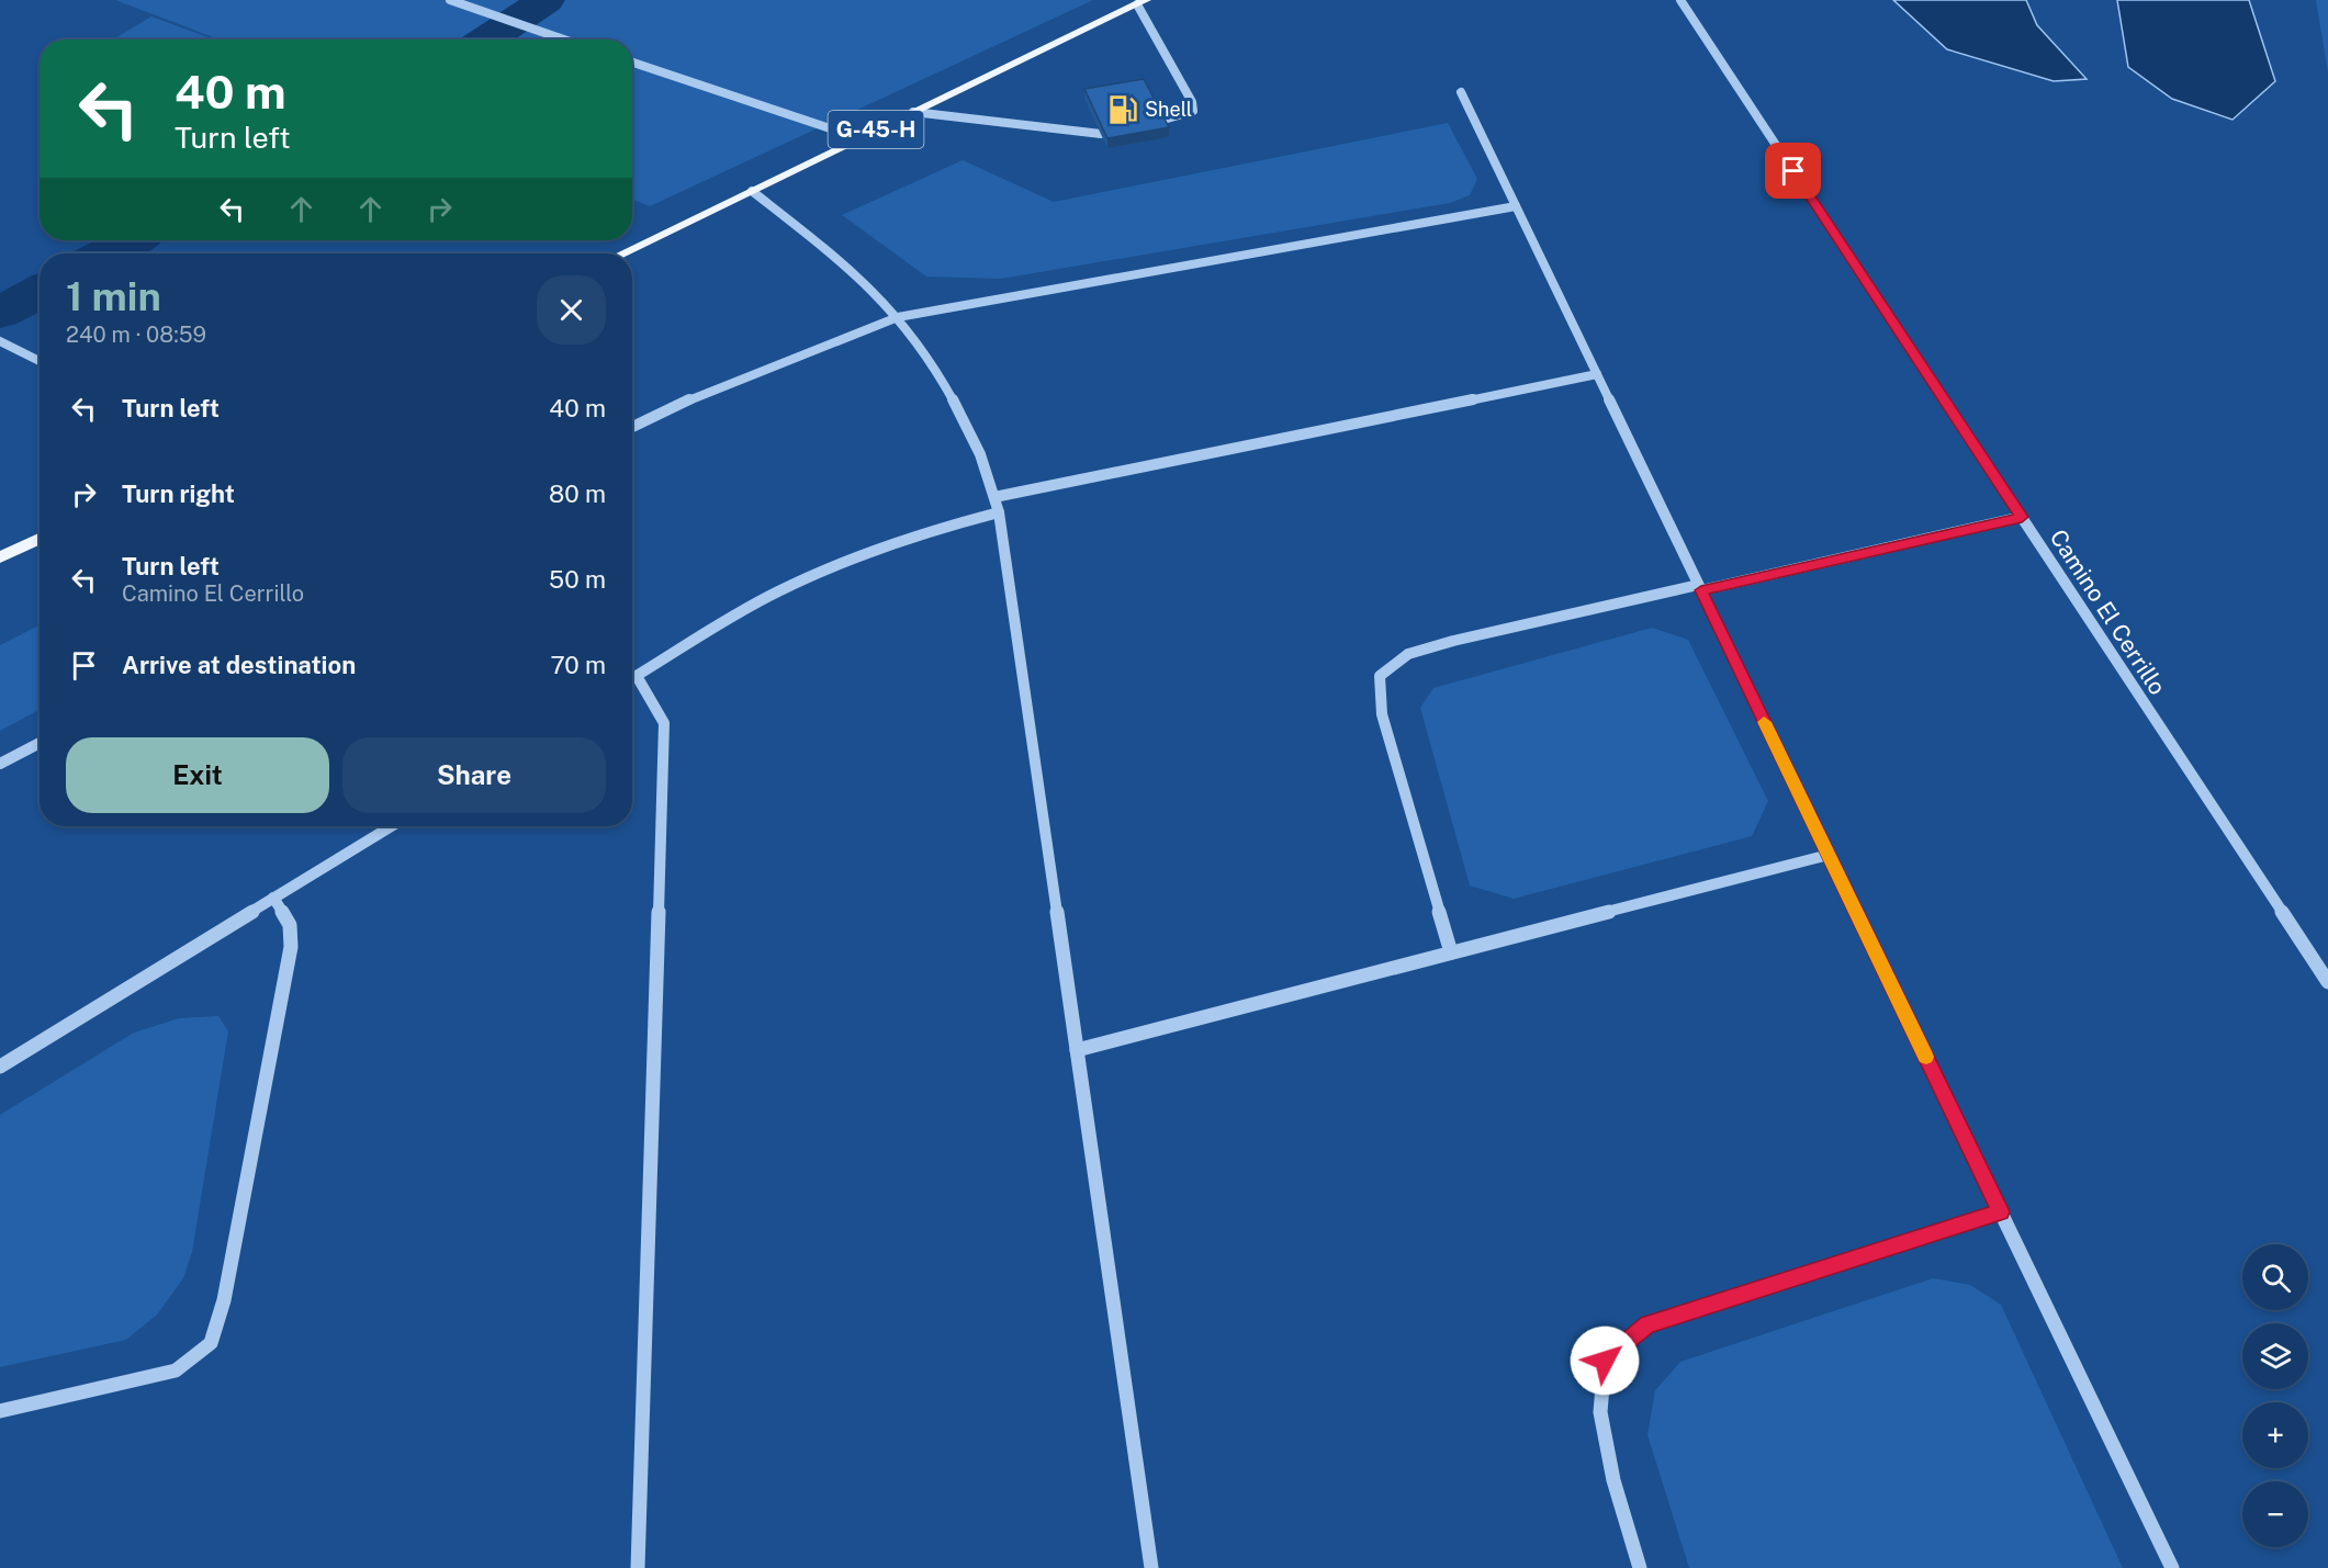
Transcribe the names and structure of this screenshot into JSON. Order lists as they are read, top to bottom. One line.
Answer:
{"streets":{"main road":["G-45-H"],"street":["Camino El Cerrillo"]},"places":{"fuel station":["Shell"]},"page":{"turn":["40 m","Turn left"],"heading":["1 min","240 m · 08:59"],"list":[{"name":"Turn left","value":"40 m"},{"name":"Turn right","value":"80 m"},{"name":"Turn left","note":"Camino El Cerrillo","value":"50 m"},{"name":"Arrive at destination","value":"70 m"}],"buttons":["Exit","Share"],"map_buttons":["+","−"]}}
